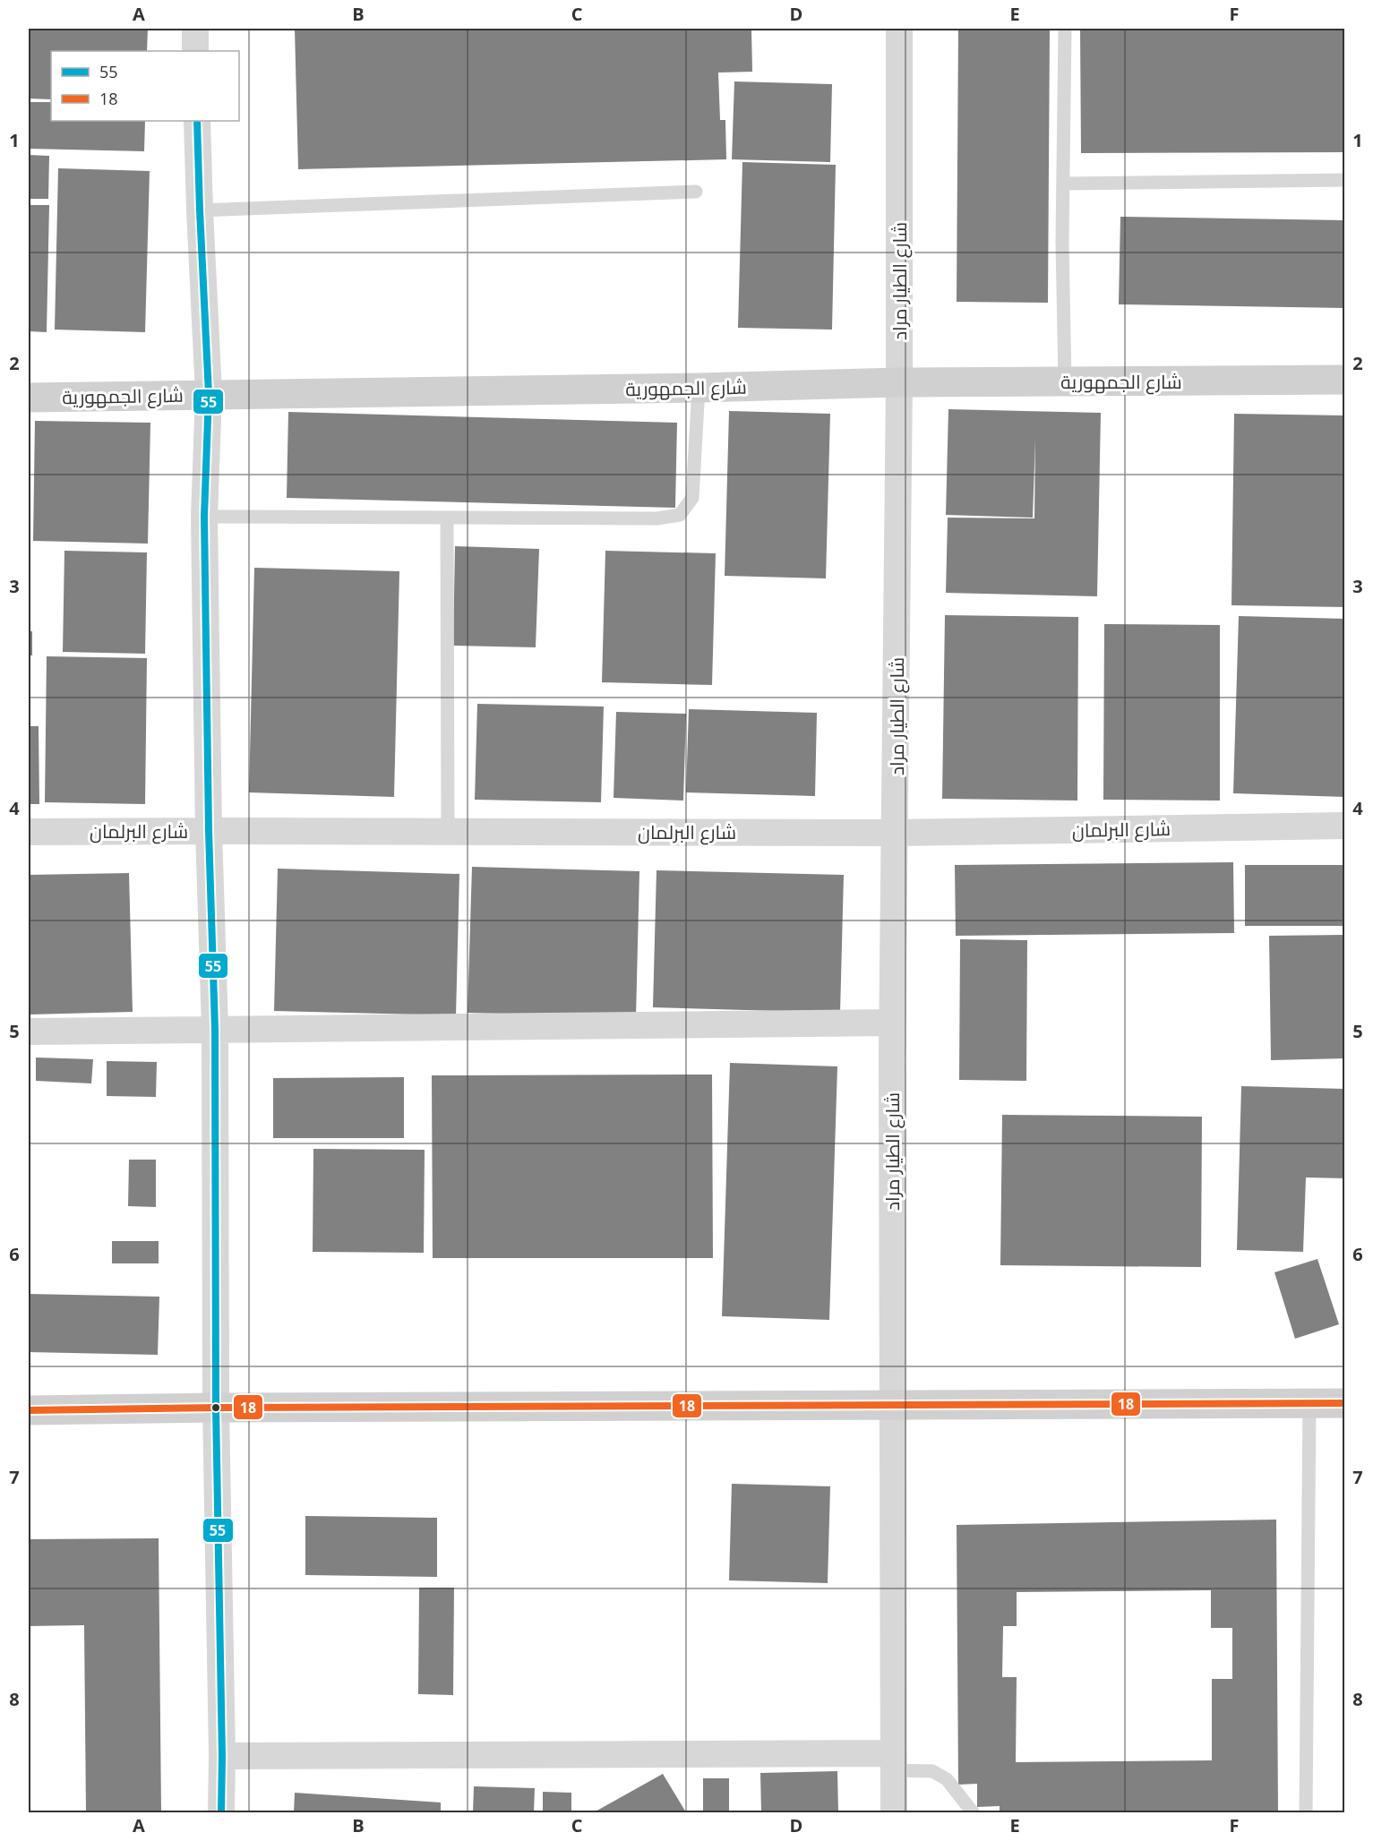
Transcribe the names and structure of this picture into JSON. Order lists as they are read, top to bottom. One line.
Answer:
{"streets":{"main road":["شارع الجمهورية"],"street":["شارع الطيار مراد","شارع البرلمان"]},"crossings":[["شارع الطيار مراد","شارع الجمهورية"],["شارع الطيار مراد","شارع البرلمان"]],"lines":["transit line 55","transit line 18"],"legend":["55","18"],"grid":{"columns":["A","B","C","D","E","F"],"rows":["1","2","3","4","5","6","7","8"]}}
